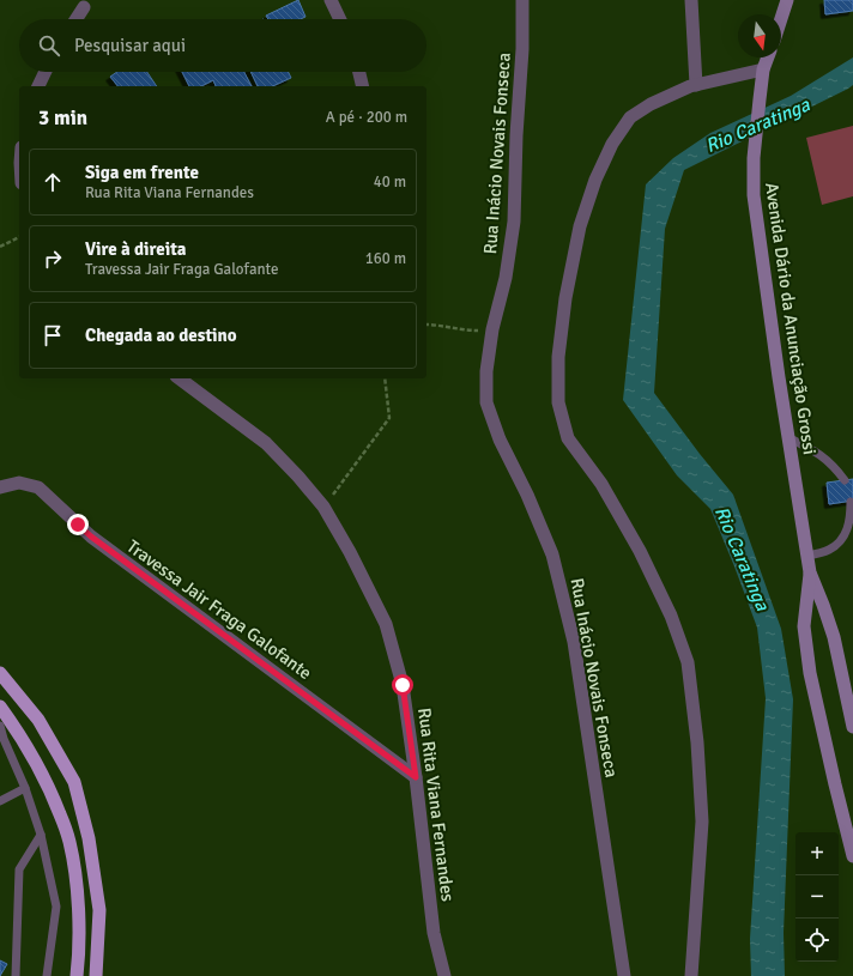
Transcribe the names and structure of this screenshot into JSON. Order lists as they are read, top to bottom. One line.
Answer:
{"streets":{"main road":["Avenida Dário da Anunciação Grossi"],"street":["Rua Inácio Novais Fonseca","Travessa Jair Fraga Galofante","Rua Rita Viana Fernandes"]},"crossings":[["Travessa Jair Fraga Galofante","Rua Rita Viana Fernandes"]],"water":["Rio Caratinga"],"north":"bottom","page":{"search":"Pesquisar aqui","heading":["3 min","A pé · 200 m"],"list":[["Siga em frente","Rua Rita Viana Fernandes","40 m"],["Vire à direita","Travessa Jair Fraga Galofante","160 m"],"Chegada ao destino"],"map_buttons":["+","−"]}}
